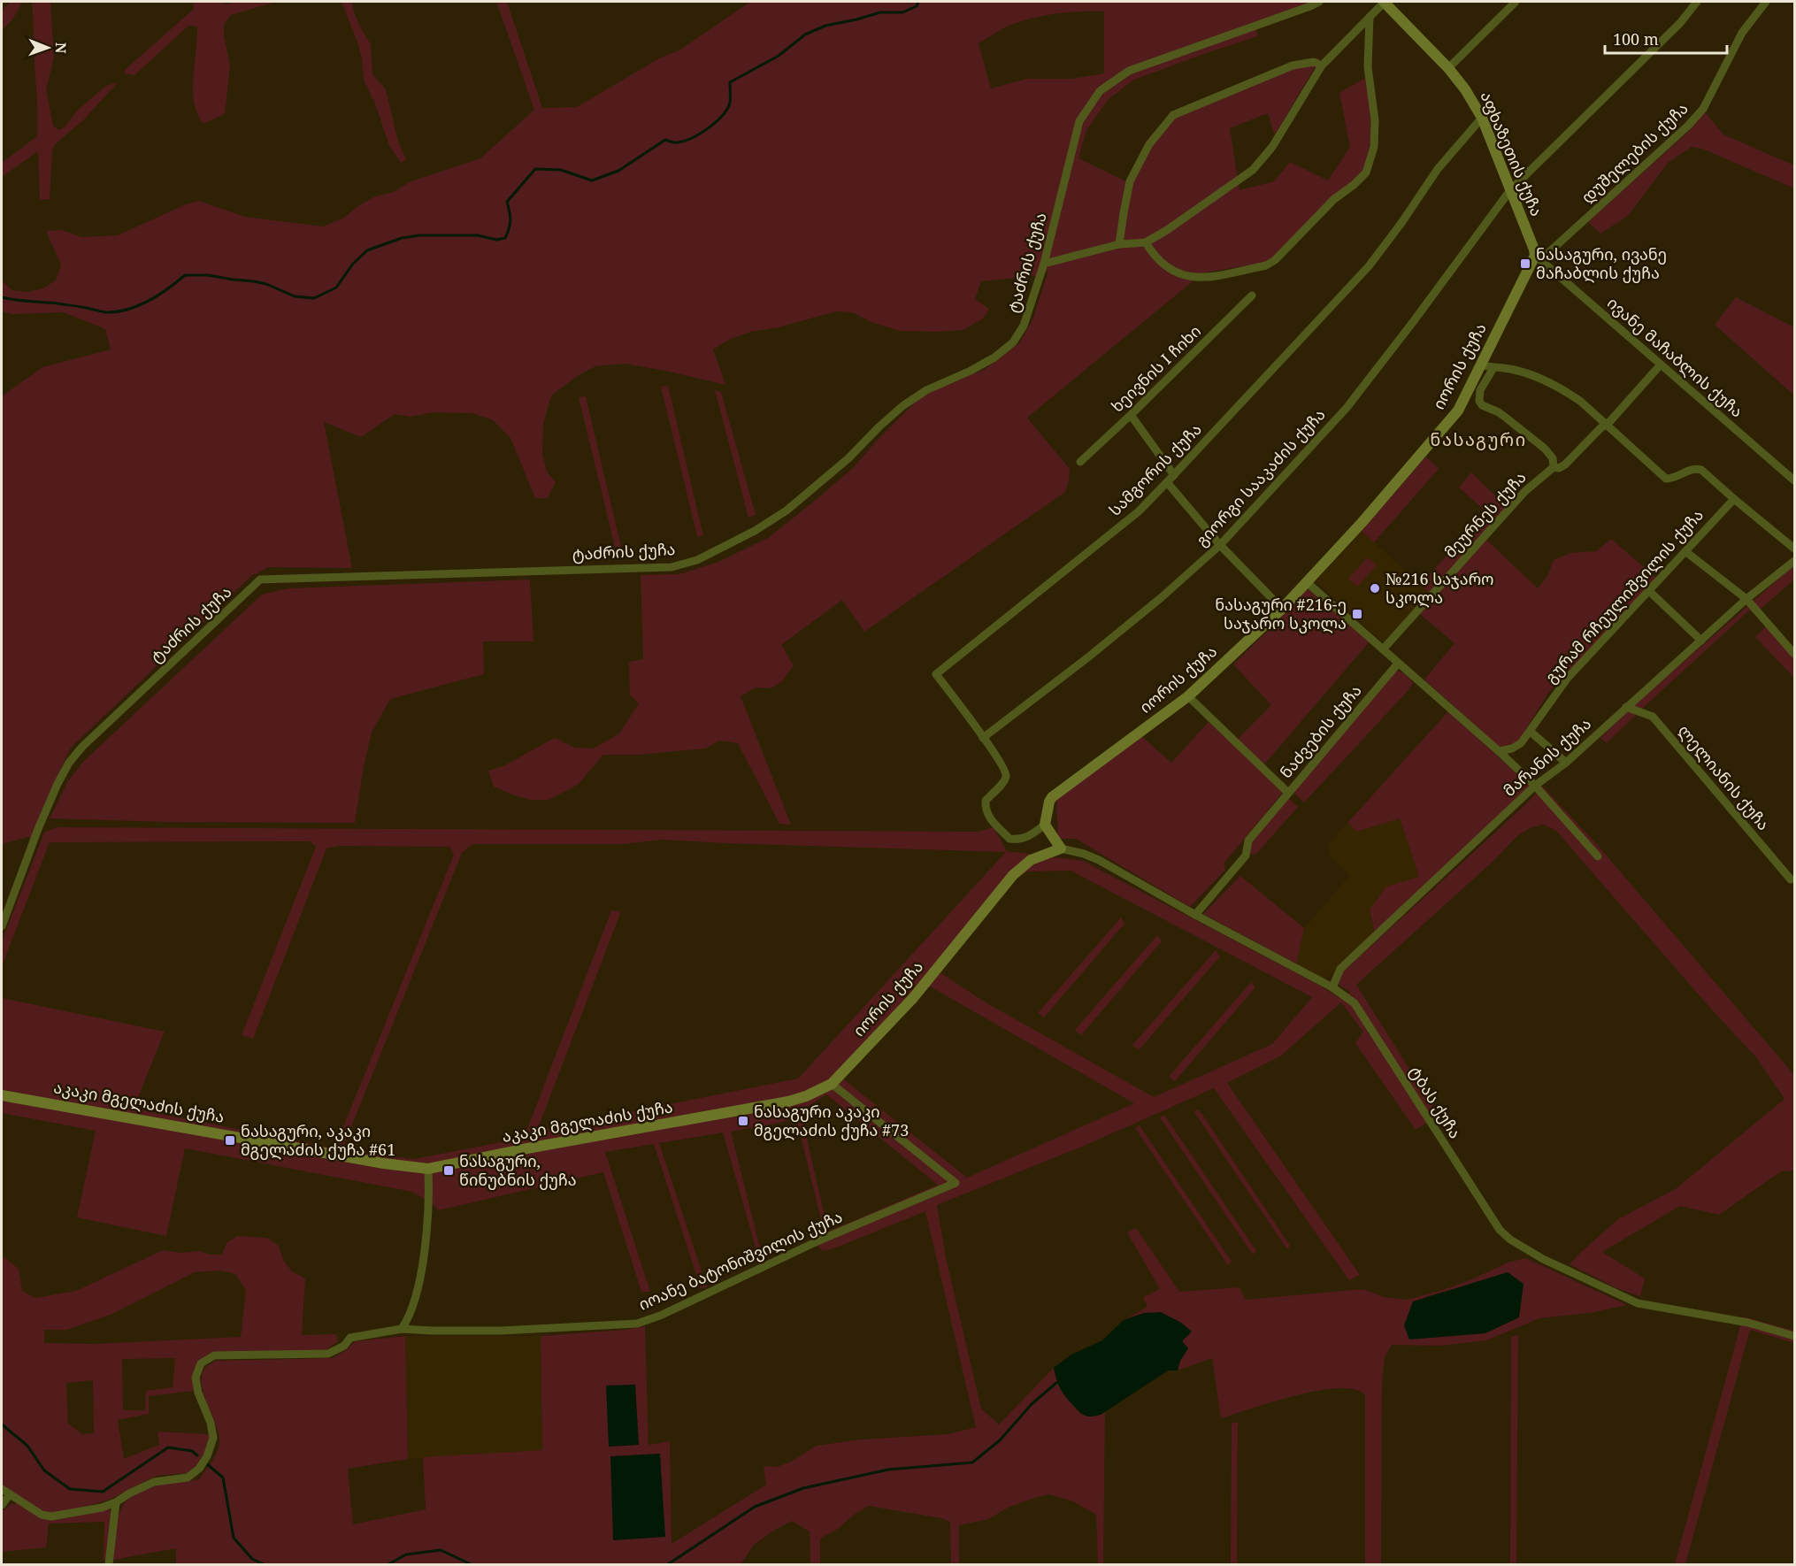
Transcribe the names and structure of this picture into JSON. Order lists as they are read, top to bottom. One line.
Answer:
{"streets":{"street":["დუშელების ქუჩა","აფხაზეთის ქუჩა","ტაძრის ქუჩა","ივანე მაჩაბლის ქუჩა","იორის ქუჩა","ხეივნის I ჩიხი","სამგორის ქუჩა","გიორგი სააკაძის ქუჩა","მეურნეს ქუჩა","გურამ რჩეულიშვილის ქუჩა","ნაძვების ქუჩა","მარანის ქუჩა","ლელიანის ქუჩა","აკაკი მგელაძის ქუჩა","ტბას ქუჩა","იოანე ბატონიშვილის ქუჩა"]},"crossings":[["დუშელების ქუჩა","აფხაზეთის ქუჩა"],["დუშელების ქუჩა","ივანე მაჩაბლის ქუჩა"],["დუშელების ქუჩა","იორის ქუჩა"],["აფხაზეთის ქუჩა","ივანე მაჩაბლის ქუჩა"],["აფხაზეთის ქუჩა","იორის ქუჩა"],["აფხაზეთის ქუჩა","სამგორის ქუჩა"],["აფხაზეთის ქუჩა","გიორგი სააკაძის ქუჩა"],["ივანე მაჩაბლის ქუჩა","იორის ქუჩა"],["ივანე მაჩაბლის ქუჩა","მეურნეს ქუჩა"],["იორის ქუჩა","სამგორის ქუჩა"],["იორის ქუჩა","აკაკი მგელაძის ქუჩა"],["იორის ქუჩა","ტბას ქუჩა"],["იორის ქუჩა","იოანე ბატონიშვილის ქუჩა"],["სამგორის ქუჩა","გიორგი სააკაძის ქუჩა"],["ნაძვების ქუჩა","ტბას ქუჩა"],["მარანის ქუჩა","ლელიანის ქუჩა"],["მარანის ქუჩა","ტბას ქუჩა"],["აკაკი მგელაძის ქუჩა","იოანე ბატონიშვილის ქუჩა"]],"districts":["ნასაგური"],"places":{"transit":["ნასაგური, ივანე მაჩაბლის ქუჩა","ნასაგური #216-ე საჯარო სკოლა","ნასაგური აკაკი მგელაძის ქუჩა #73","ნასაგური, აკაკი მგელაძის ქუჩა #61","ნასაგური, წინუბნის ქუჩა"],"other":["№216 საჯარო სკოლა"]},"scale_bar":"100 m","north":"right"}
